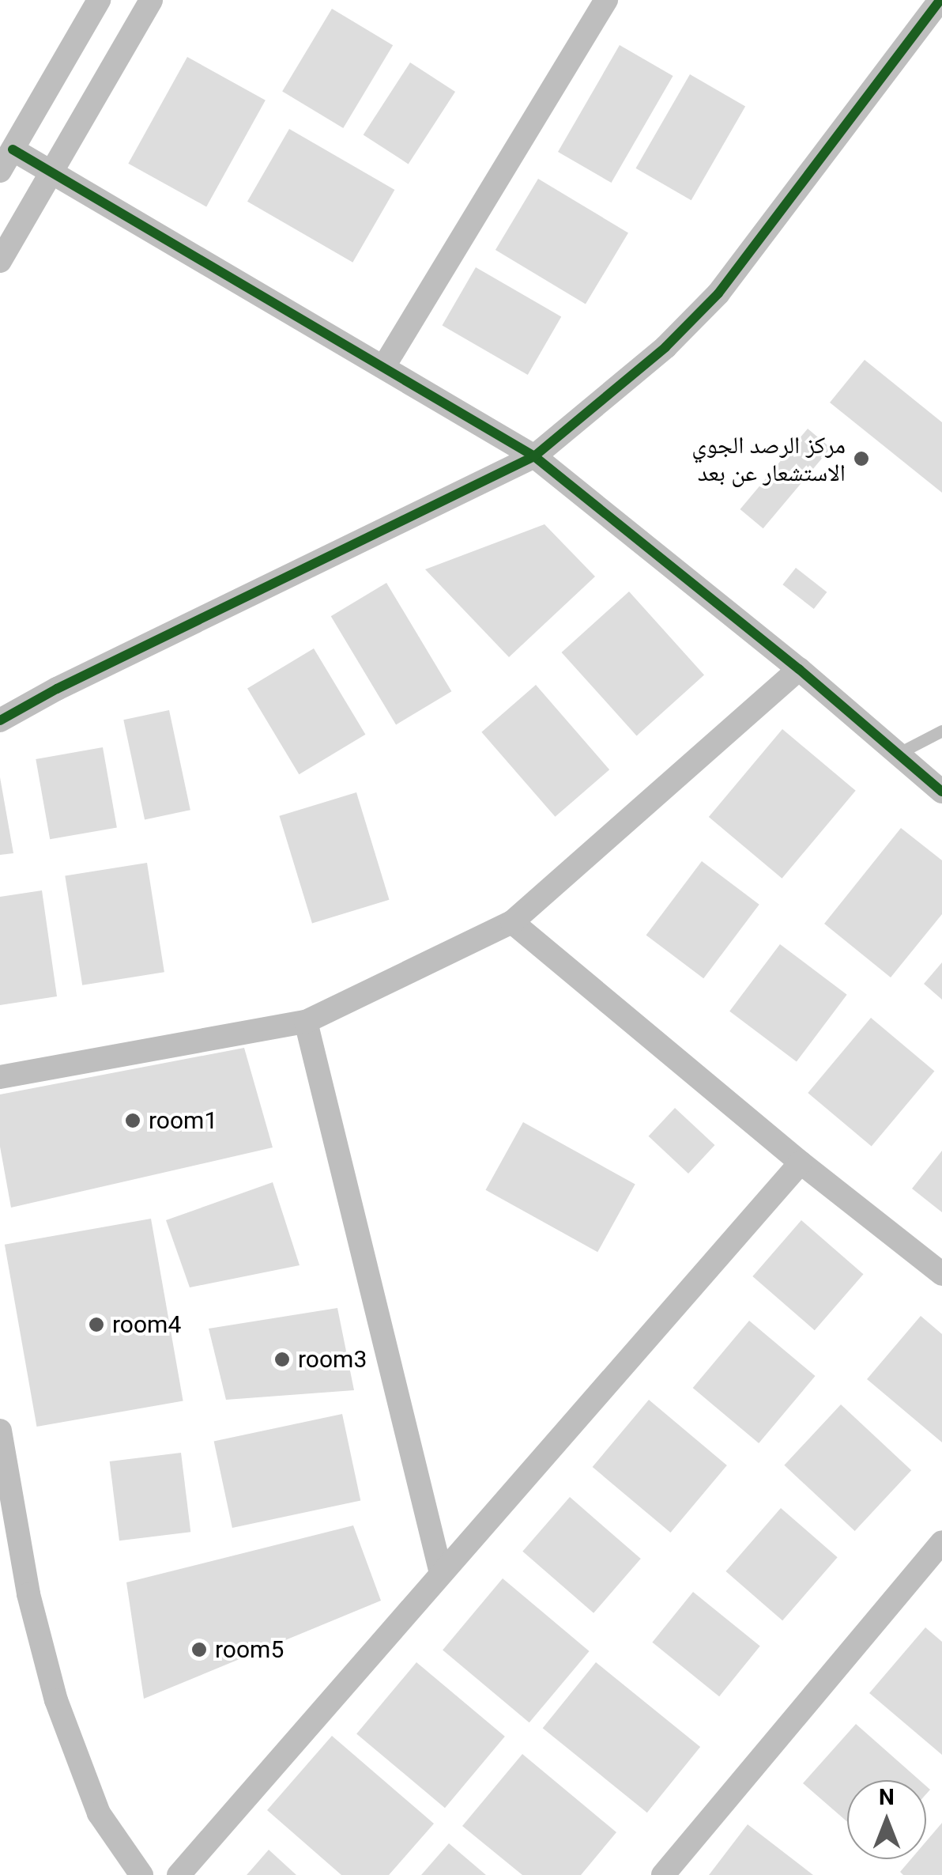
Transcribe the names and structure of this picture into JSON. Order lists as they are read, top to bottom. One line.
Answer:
{"places":["مركز الرصد الجوي الاستشعار عن بعد","room1","room4","room3","room5"],"north":"top"}
